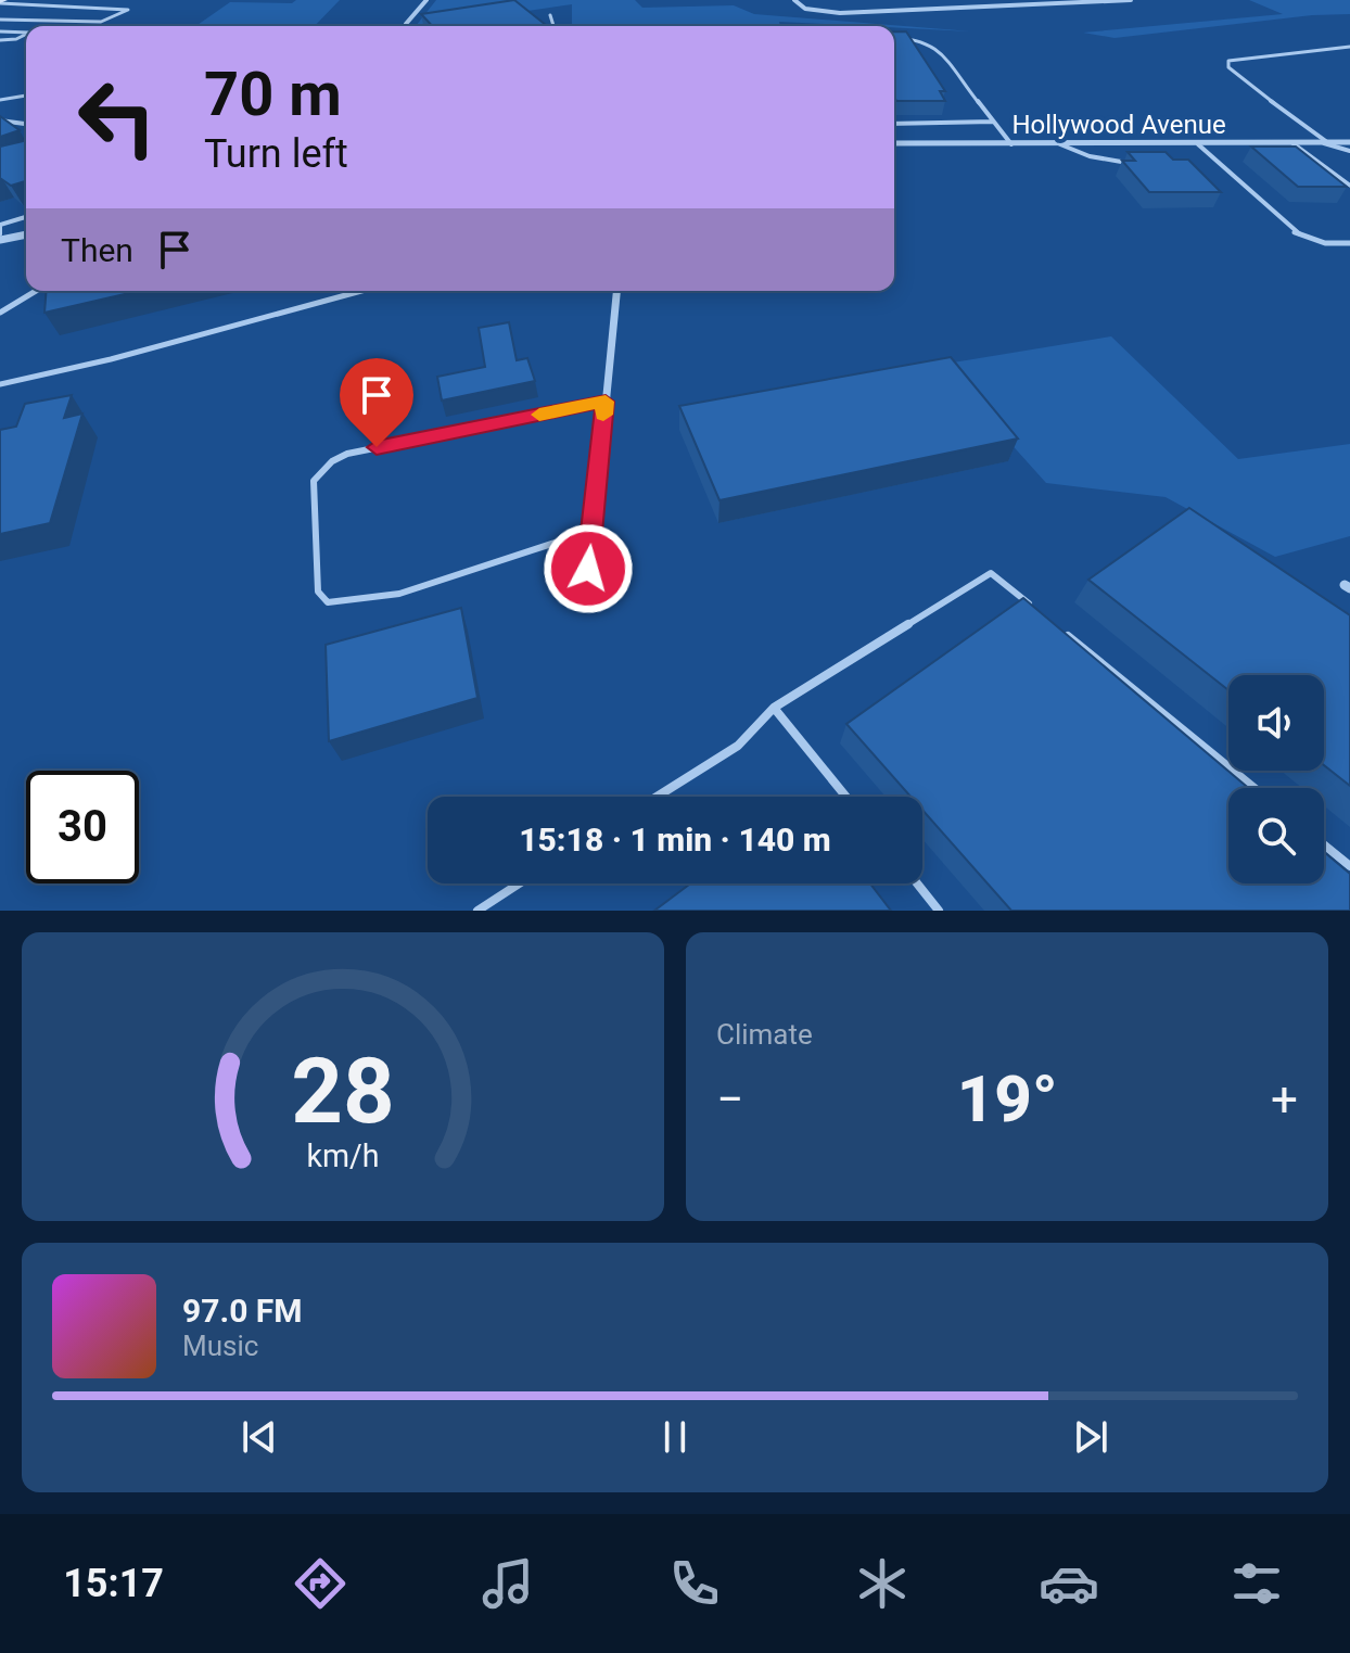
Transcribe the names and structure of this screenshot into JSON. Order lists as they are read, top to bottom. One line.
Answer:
{"streets":{"street":["Hollywood Avenue"]},"page":{"turn":["70 m","Turn left"],"then":"Then","limit":"30","trip":"15:18 · 1 min · 140 m","tile":"Climate","heat":["−","19°","+"],"song":["97.0 FM","Music"],"tabs":"15:17","gauge":["28","km/h"]}}
